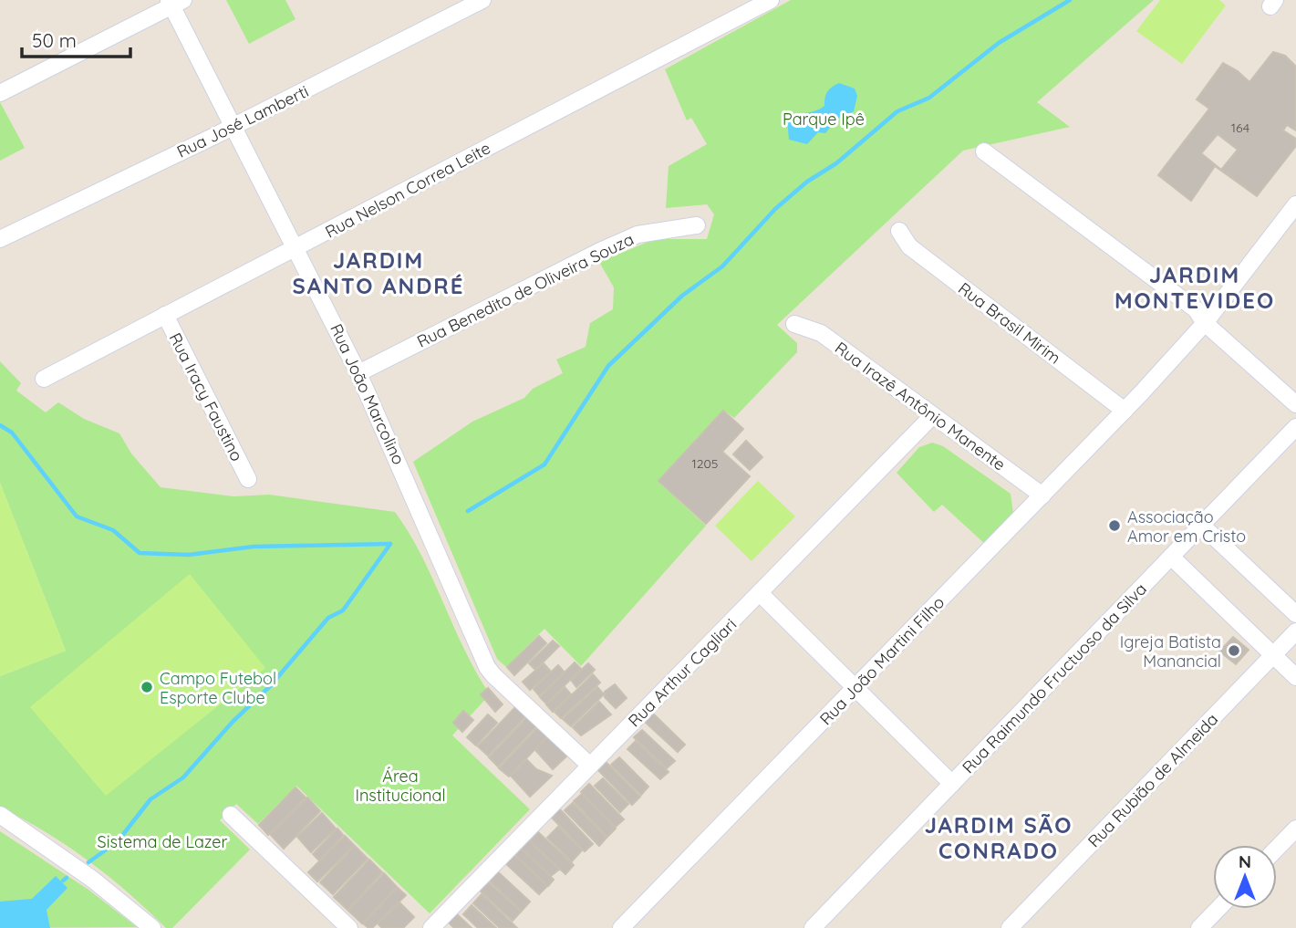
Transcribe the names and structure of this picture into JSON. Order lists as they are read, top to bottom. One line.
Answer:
{"streets":{"street":["Rua José Lamberti","Rua Nelson Correa Leite","Rua Benedito de Oliveira Souza","Rua Brasil Mirim","Rua João Marcolino","Rua Iracy Faustino","Rua Irazê Antônio Manente","Rua João Martini Filho","Rua Arthur Cagliari","Rua Raimundo Fructuoso da Silva","Rua Rubião de Almeida"]},"crossings":[["Rua José Lamberti","Rua João Marcolino"],["Rua Nelson Correa Leite","Rua João Marcolino"],["Rua Nelson Correa Leite","Rua Iracy Faustino"],["Rua Benedito de Oliveira Souza","Rua João Marcolino"],["Rua Brasil Mirim","Rua João Martini Filho"],["Rua João Marcolino","Rua Arthur Cagliari"],["Rua Irazê Antônio Manente","Rua João Martini Filho"],["Rua Irazê Antônio Manente","Rua Arthur Cagliari"]],"districts":["JARDIM SANTO ANDRÉ","JARDIM MONTEVIDEO","JARDIM SÃO CONRADO"],"parks":["Parque Ipê","Área Institucional","Sistema de Lazer"],"places":["Associação Amor em Cristo","Igreja Batista Manancial","Campo Futebol Esporte Clube"],"house_numbers":["164","1205"],"scale_bar":"50 m","north":"top"}
